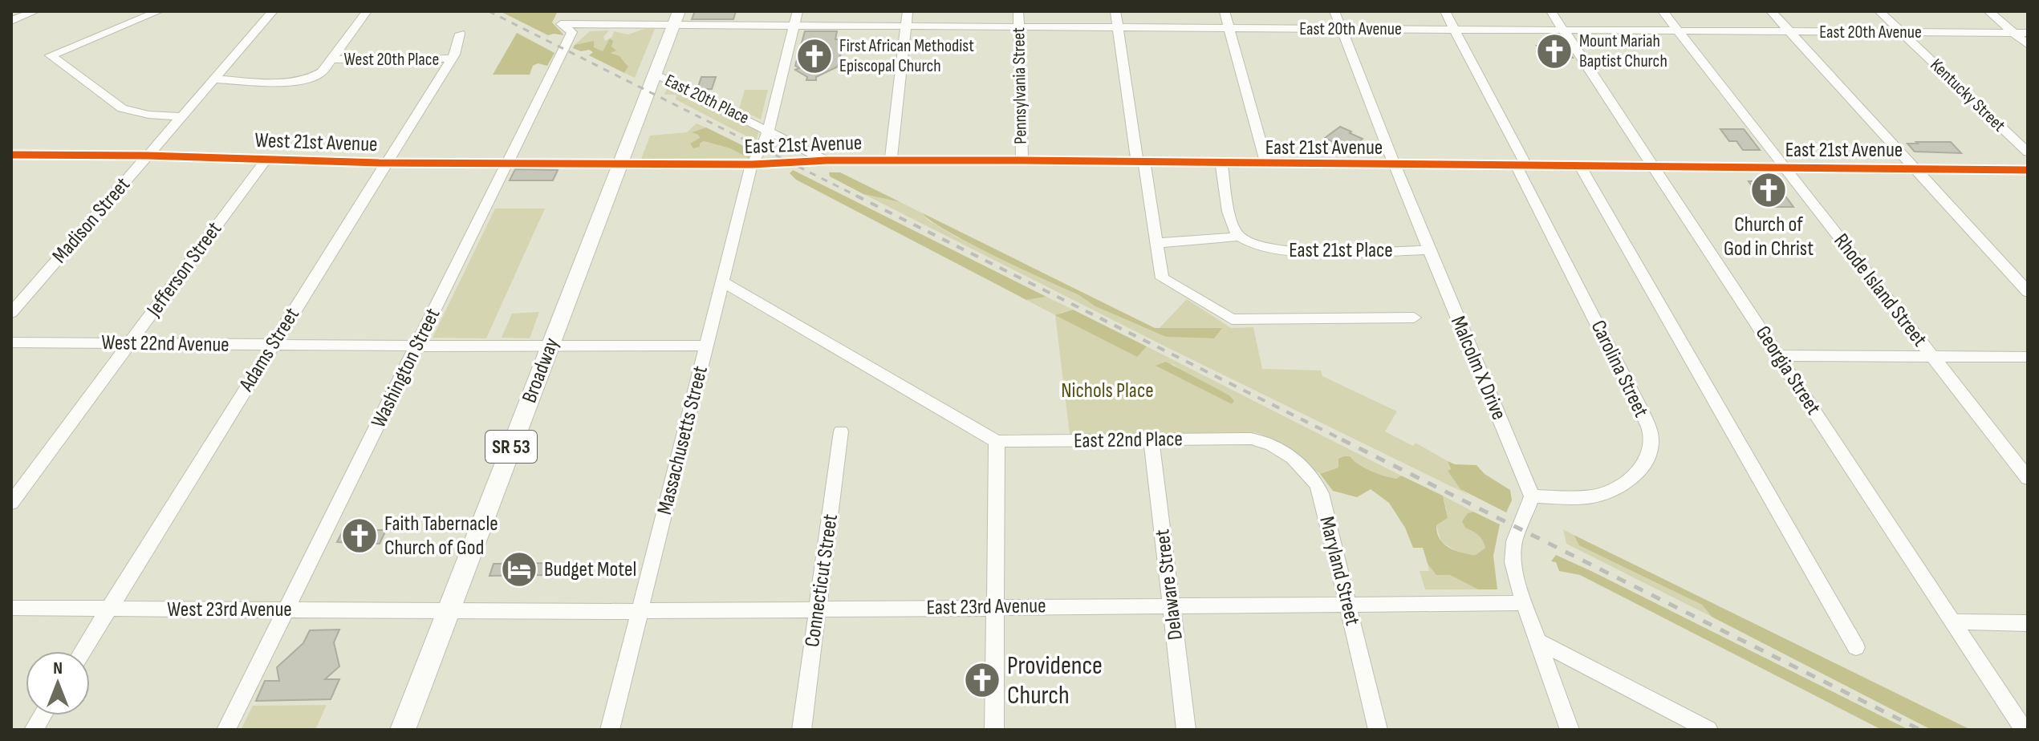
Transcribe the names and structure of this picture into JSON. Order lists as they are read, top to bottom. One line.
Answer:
{"streets":{"main road":["Broadway","SR 53"],"street":["East 20th Avenue","West 20th Place","Pennsylvania Street","Kentucky Street","East 20th Place","West 21st Avenue","East 21st Avenue","Madison Street","East 21st Place","Jefferson Street","Rhode Island Street","West 22nd Avenue","Adams Street","Washington Street","Malcolm X Drive","Carolina Street","Georgia Street","Massachusetts Street","East 22nd Place","Maryland Street","Connecticut Street","Delaware Street","East 23rd Avenue","West 23rd Avenue"]},"crossings":[["East 20th Avenue","Pennsylvania Street"],["East 20th Avenue","Kentucky Street"],["East 20th Avenue","Rhode Island Street"],["East 20th Avenue","Washington Street"],["East 20th Avenue","Malcolm X Drive"],["East 20th Avenue","Carolina Street"],["East 20th Avenue","Broadway"],["East 20th Avenue","Georgia Street"],["East 20th Avenue","Massachusetts Street"],["West 20th Place","Adams Street"],["Pennsylvania Street","East 21st Avenue"],["East 20th Place","East 21st Avenue"],["East 20th Place","Broadway"],["East 20th Place","Massachusetts Street"],["West 21st Avenue","East 21st Avenue"],["West 21st Avenue","Madison Street"],["West 21st Avenue","Jefferson Street"],["West 21st Avenue","Adams Street"],["West 21st Avenue","Washington Street"],["West 21st Avenue","Broadway"],["East 21st Avenue","Rhode Island Street"],["East 21st Avenue","Malcolm X Drive"],["East 21st Avenue","Carolina Street"],["East 21st Avenue","Broadway"],["East 21st Avenue","Georgia Street"],["East 21st Avenue","Massachusetts Street"],["East 21st Place","Malcolm X Drive"],["Jefferson Street","West 22nd Avenue"],["West 22nd Avenue","Adams Street"],["West 22nd Avenue","Washington Street"],["West 22nd Avenue","Broadway"],["West 22nd Avenue","Massachusetts Street"],["Adams Street","West 23rd Avenue"],["Washington Street","West 23rd Avenue"],["Malcolm X Drive","Carolina Street"],["Broadway","East 23rd Avenue"],["Broadway","West 23rd Avenue"],["Massachusetts Street","East 23rd Avenue"],["East 22nd Place","Maryland Street"],["East 22nd Place","Delaware Street"],["Maryland Street","East 23rd Avenue"],["Connecticut Street","East 23rd Avenue"],["Delaware Street","East 23rd Avenue"],["East 23rd Avenue","West 23rd Avenue"]],"parks":["Nichols Place"],"places":{"church":["Mount Mariah Baptist Church","First African Methodist Episcopal Church","Church of God in Christ","Faith Tabernacle Church of God","Providence Church"],"hotel":["Budget Motel"]},"north":"top"}
